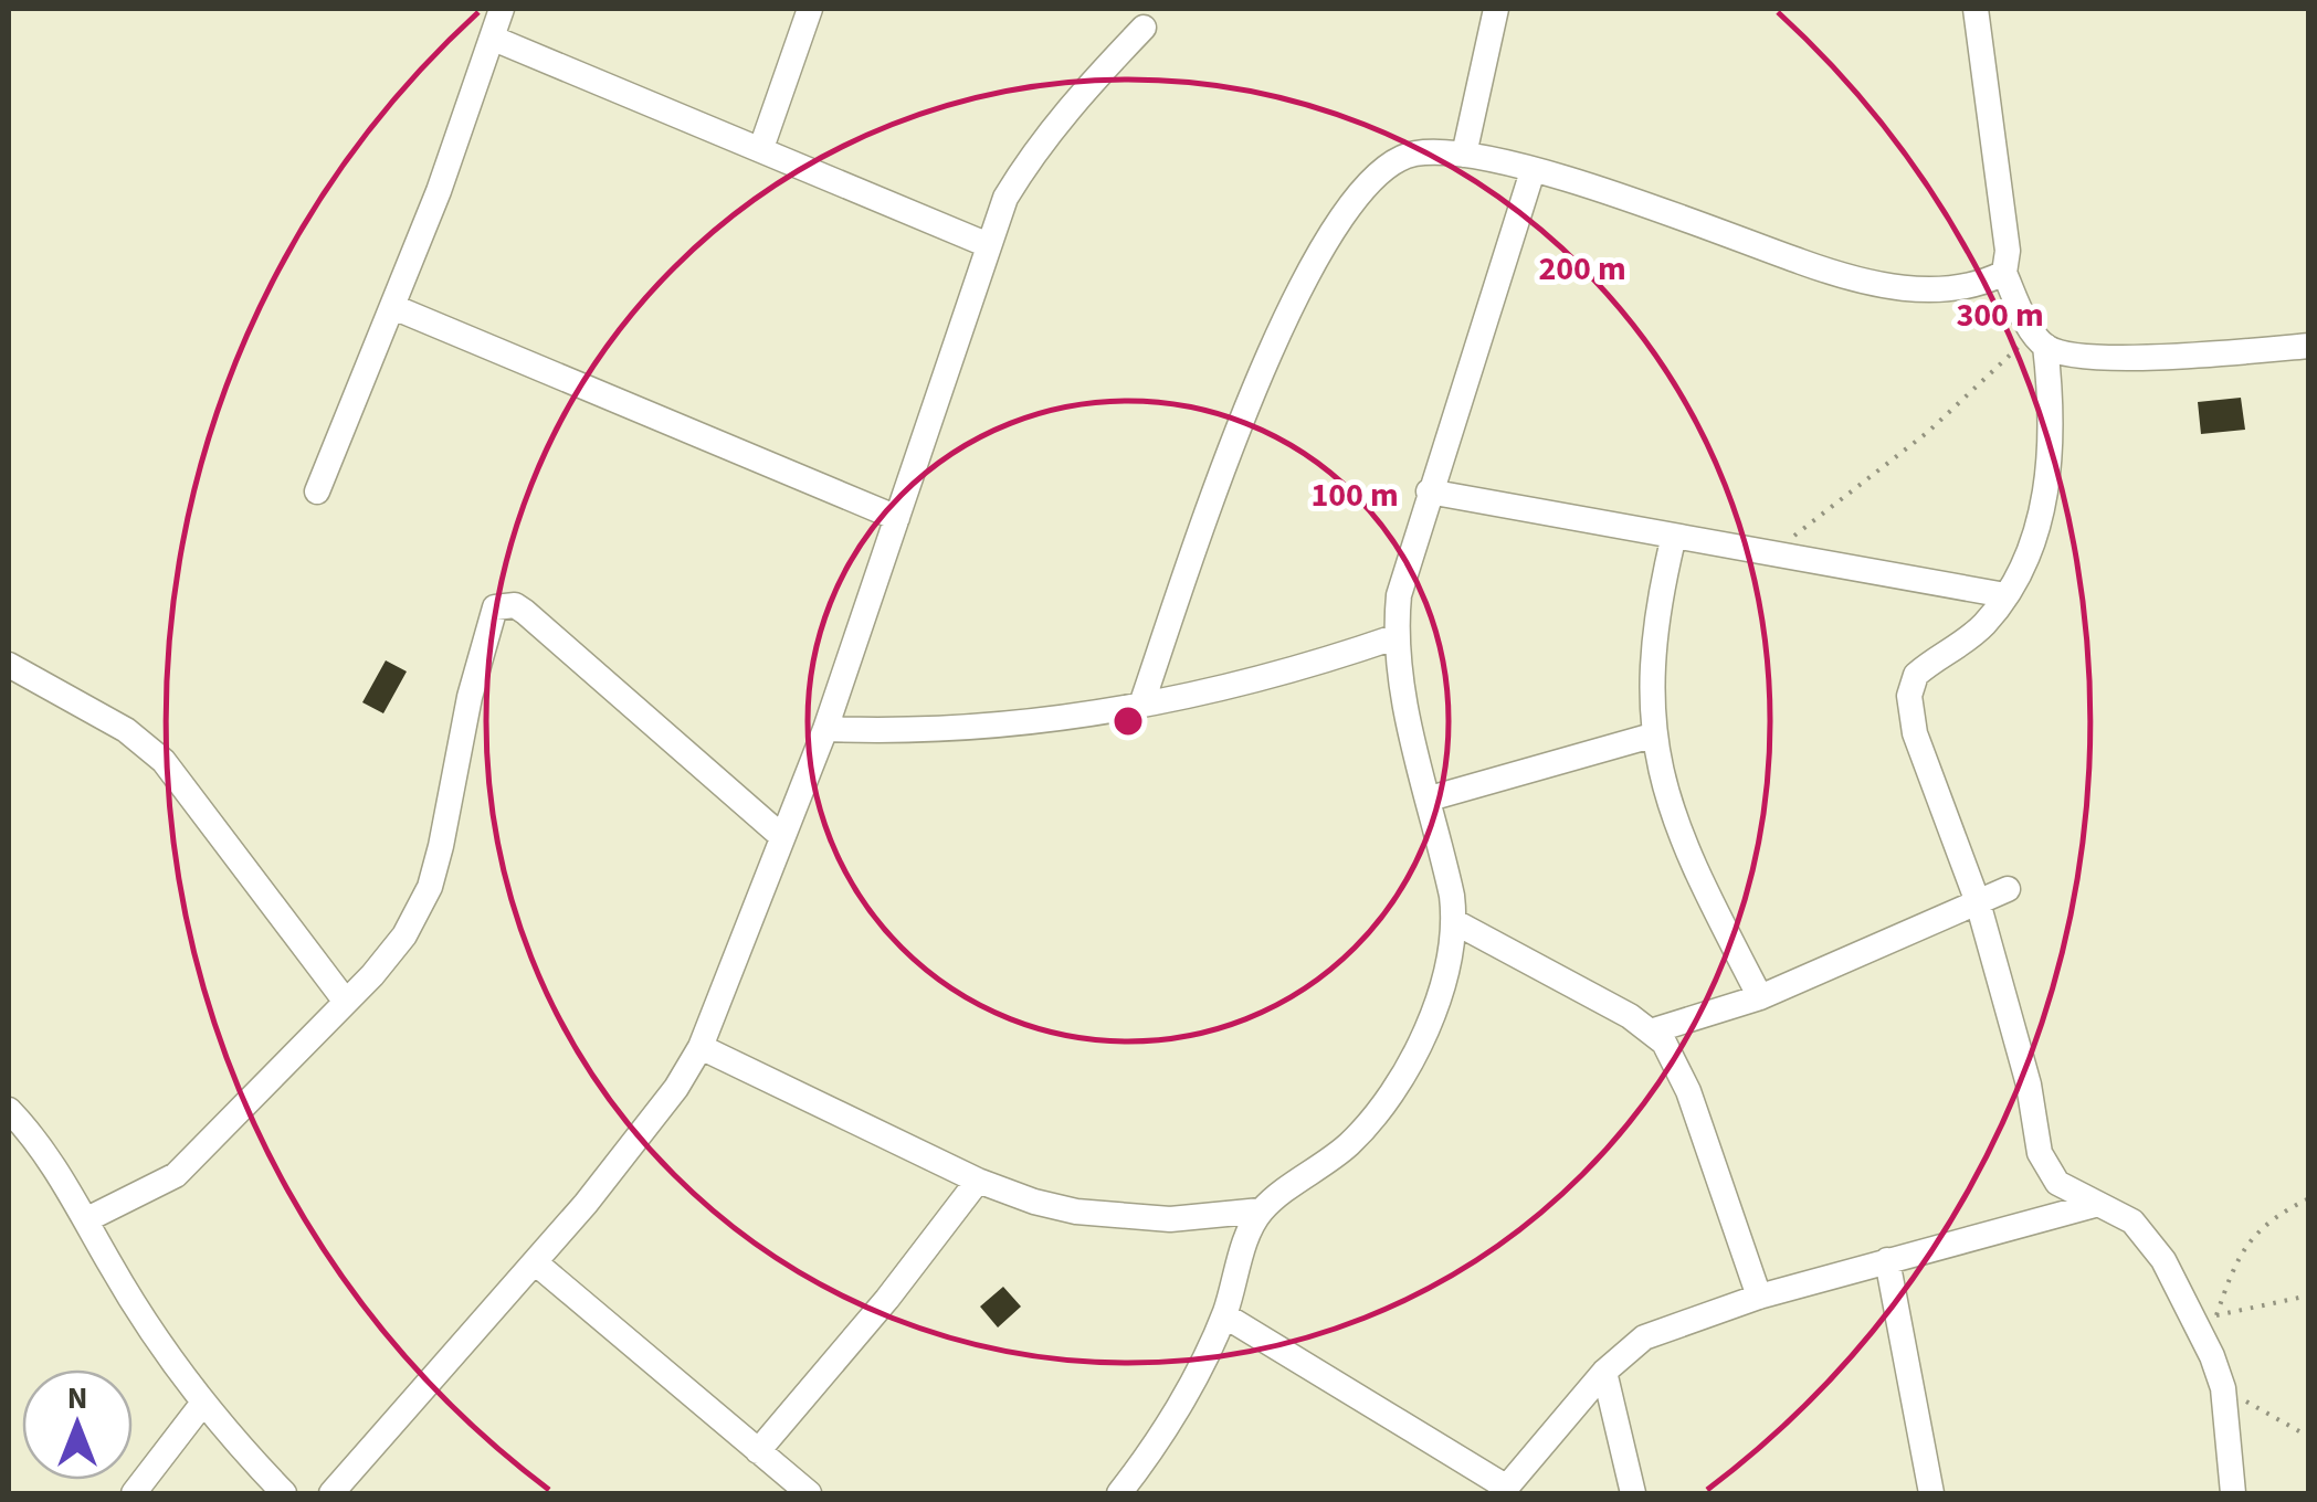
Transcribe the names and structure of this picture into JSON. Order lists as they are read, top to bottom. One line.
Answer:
{"north":"top","rings":["200 m","300 m","100 m"]}
